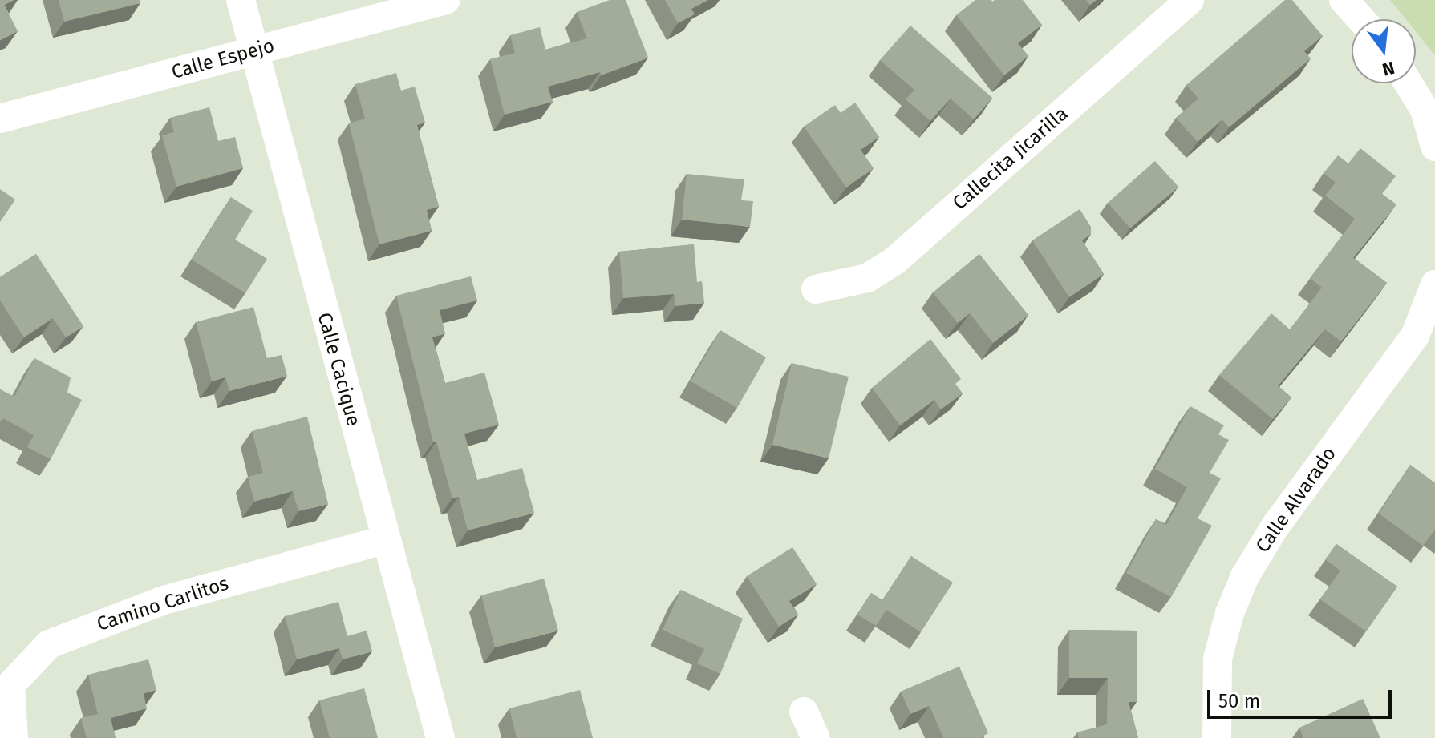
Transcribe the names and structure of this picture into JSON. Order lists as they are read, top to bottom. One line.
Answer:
{"streets":{"street":["Calle Espejo","Callecita Jicarilla","Calle Cacique","Calle Alvarado","Camino Carlitos"]},"crossings":[["Calle Espejo","Calle Cacique"],["Calle Cacique","Camino Carlitos"]],"scale_bar":"50 m","north":"bottom"}
